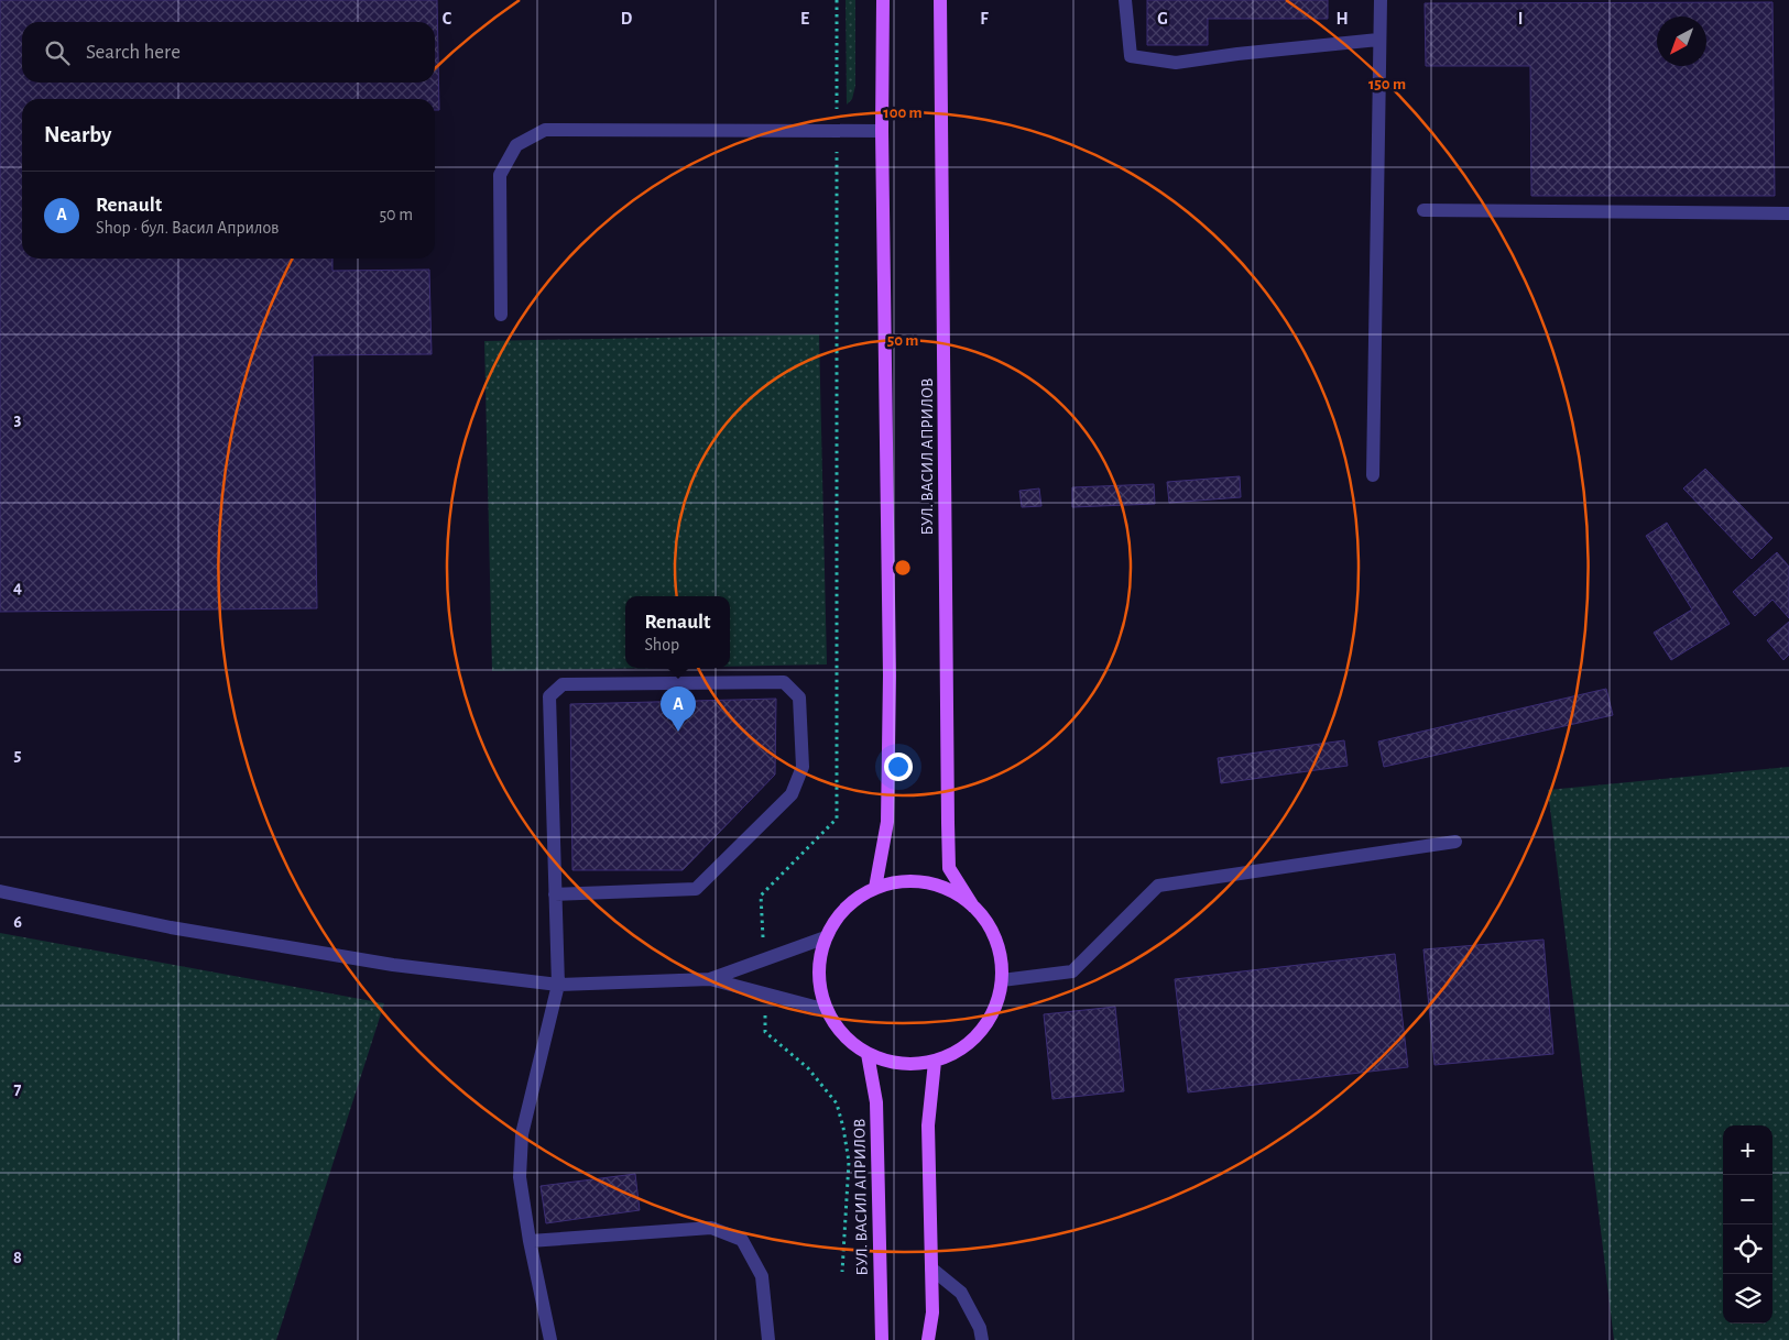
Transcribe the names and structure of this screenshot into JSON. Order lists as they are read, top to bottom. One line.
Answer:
{"streets":{"main road":["БУЛ. ВАСИЛ АПРИЛОВ"]},"north":"bottom left","page":{"search":"Search here","heading":"Nearby","list":[{"mark":"A","name":"Renault","note":"Shop · бул. Васил Априлов","value":"50 m"}],"popup":["Renault","Shop"],"pins":"A","map_buttons":["+","−"]},"grid":{"columns":["C","D","E","F","G","H","I"],"rows":["3","4","5","6","7","8"]},"rings":["150 m","100 m","50 m"]}
